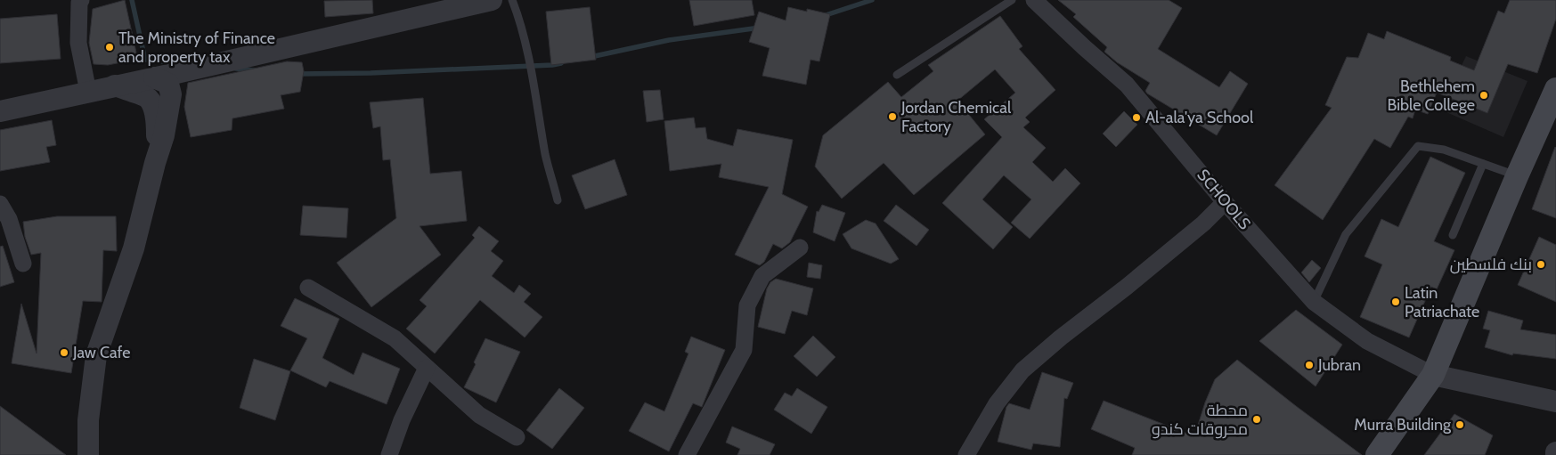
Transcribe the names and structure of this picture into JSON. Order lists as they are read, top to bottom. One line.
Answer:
{"streets":{"street":["SCHOOLS"]},"places":["The Ministry of Finance and property tax","Bethlehem Bible College","Jordan Chemical Factory","Al-ala'ya School","بنك فلسطين","Latin Patriachate","Jaw Cafe","Jubran","محطة محروقات كندو","Murra Building"]}
